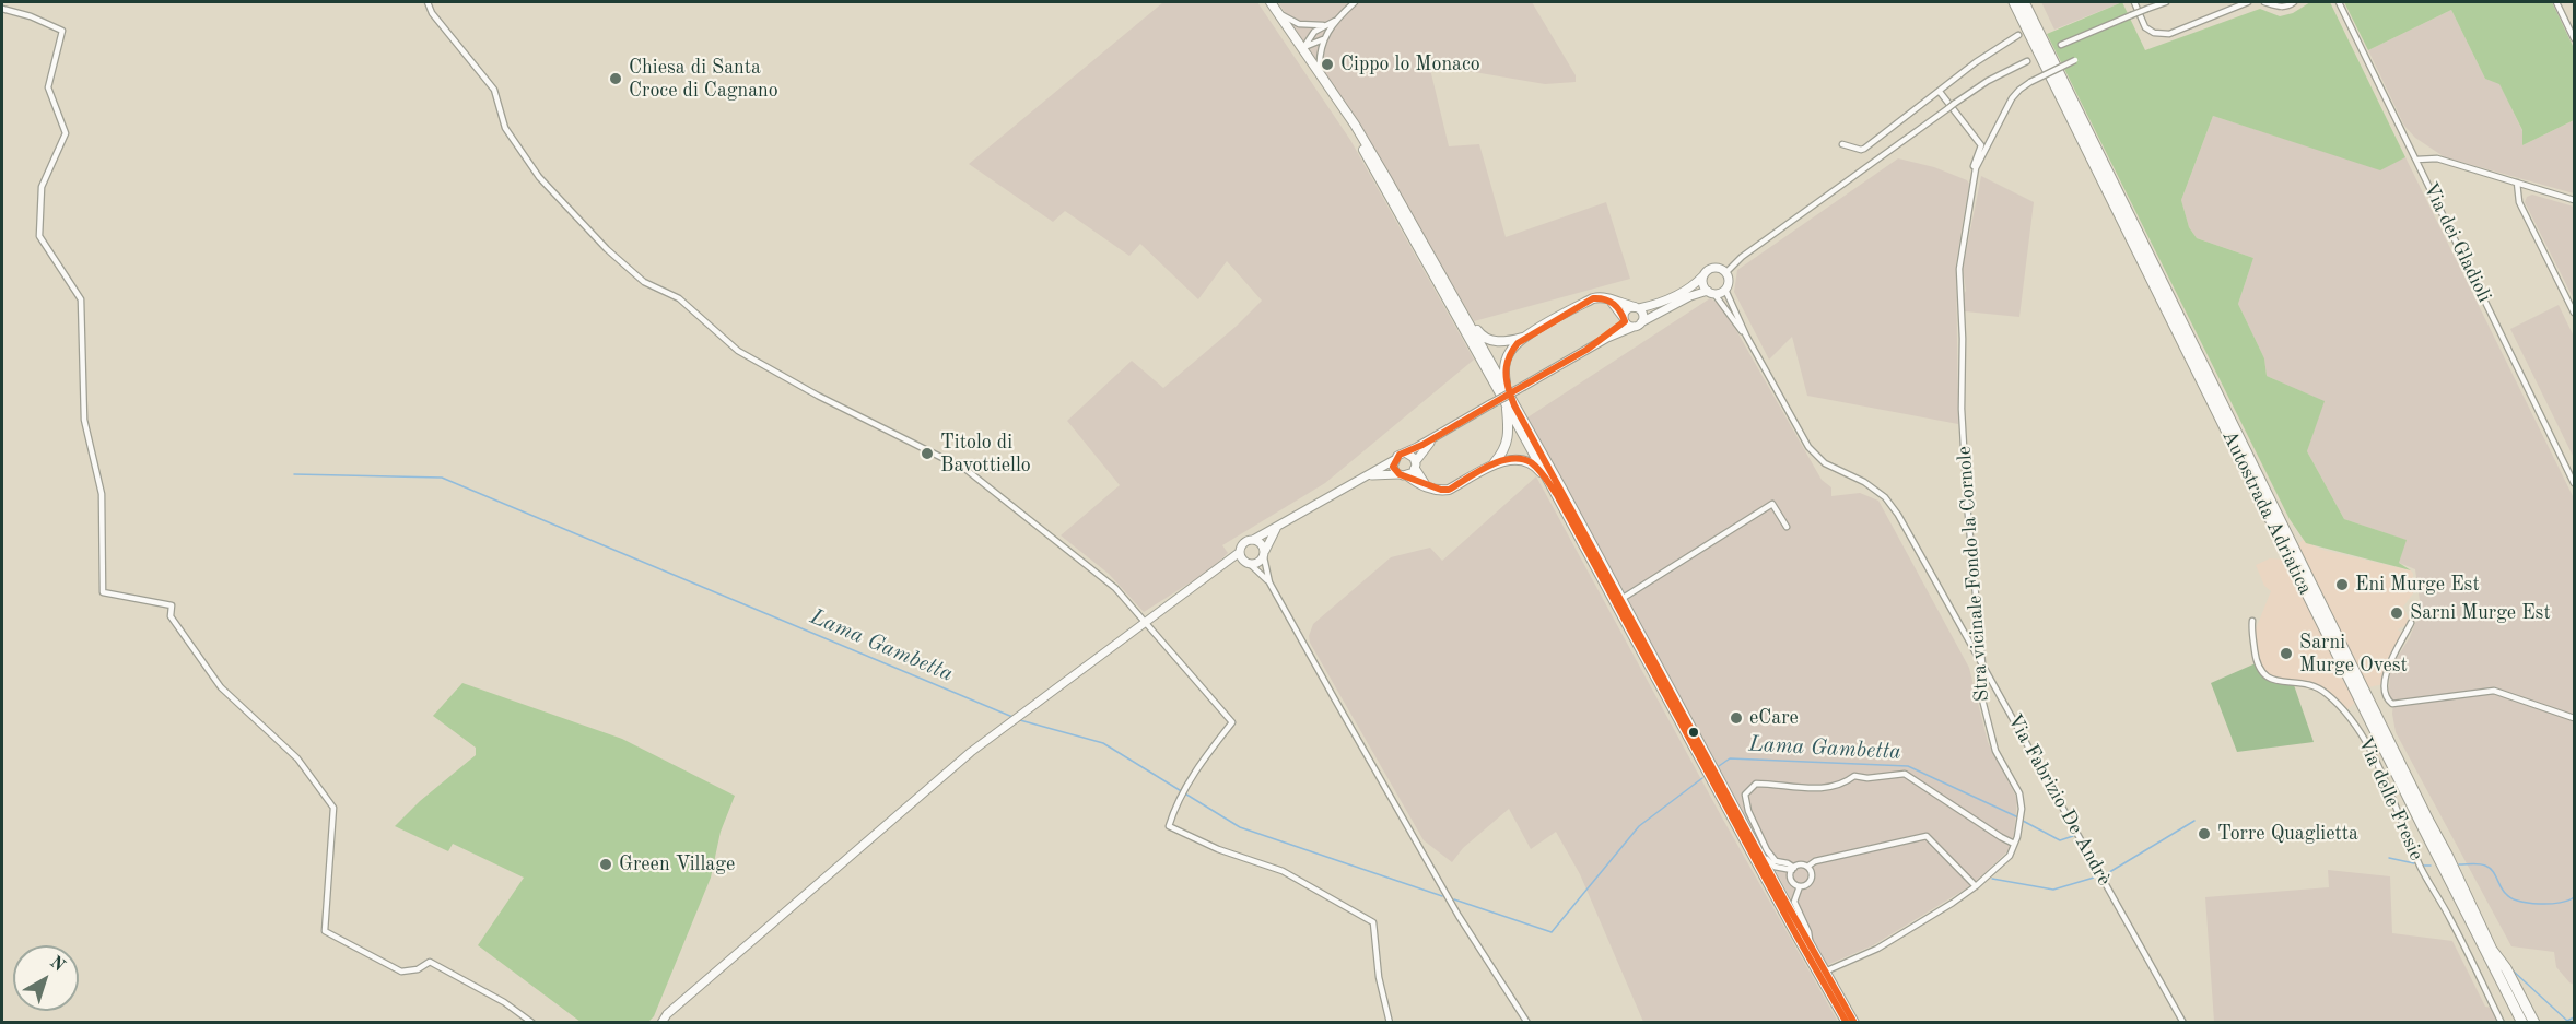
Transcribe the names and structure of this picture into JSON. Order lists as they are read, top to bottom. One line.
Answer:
{"streets":{"highway":["Autostrada Adriatica"],"street":["Via dei Gladioli","Stra vicinale Fondo la Cornole","Via delle Fresie","Via Fabrizio De Andrè"]},"crossings":[["Stra vicinale Fondo la Cornole","Via Fabrizio De Andrè"]],"water":["Lama Gambetta"],"places":["Cippo lo Monaco","Chiesa di Santa Croce di Cagnano","Titolo di Bavottiello","Eni Murge Est","Sarni Murge Est","Sarni Murge Ovest","eCare","Torre Quaglietta","Green Village"],"north":"top right"}
